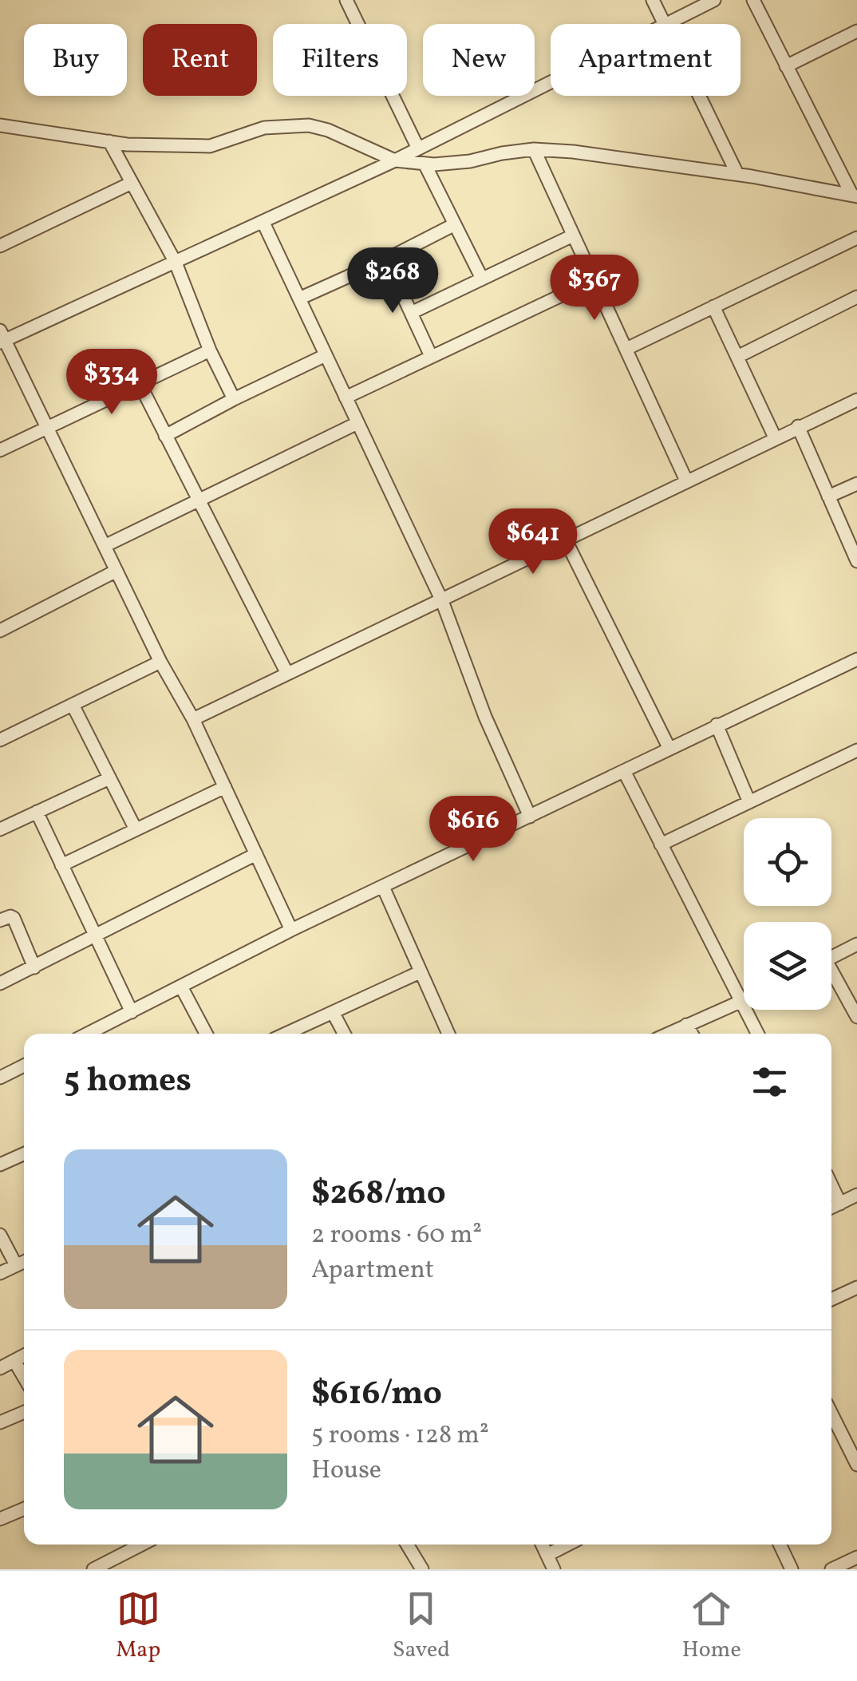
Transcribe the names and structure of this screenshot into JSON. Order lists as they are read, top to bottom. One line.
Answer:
{"page":{"chip":["Buy","Rent","Filters","New","Apartment"],"price":["$268","$367","$334","$641","$616"],"heading":"5 homes","list":[{"name":"$268/mo","note":"2 rooms · 60 m² · Apartment"},{"name":"$616/mo","note":"5 rooms · 128 m² · House"}],"tabs":["Map","Saved","Home"]}}
